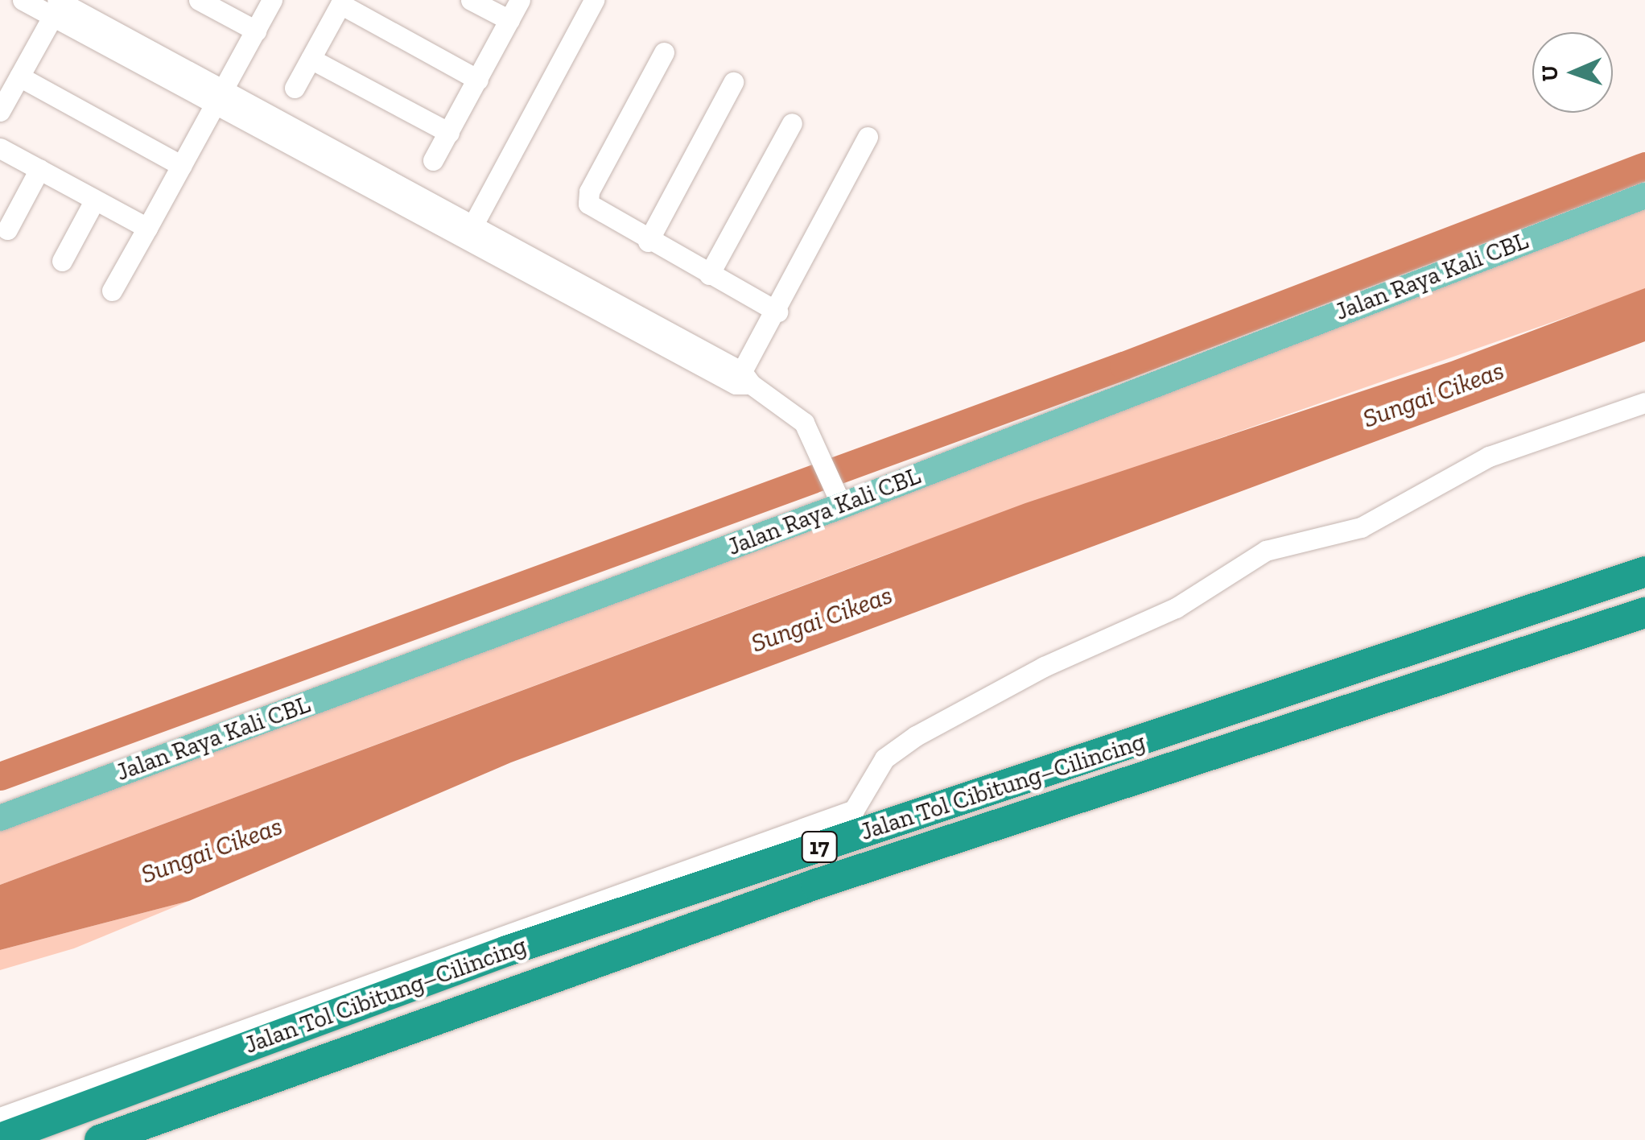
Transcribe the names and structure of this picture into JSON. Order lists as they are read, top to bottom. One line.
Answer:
{"streets":{"highway":["Jalan Tol Cibitung–Cilincing","17"],"main road":["Jalan Raya Kali CBL"]},"water":["Sungai Cikeas"],"north":"left"}
